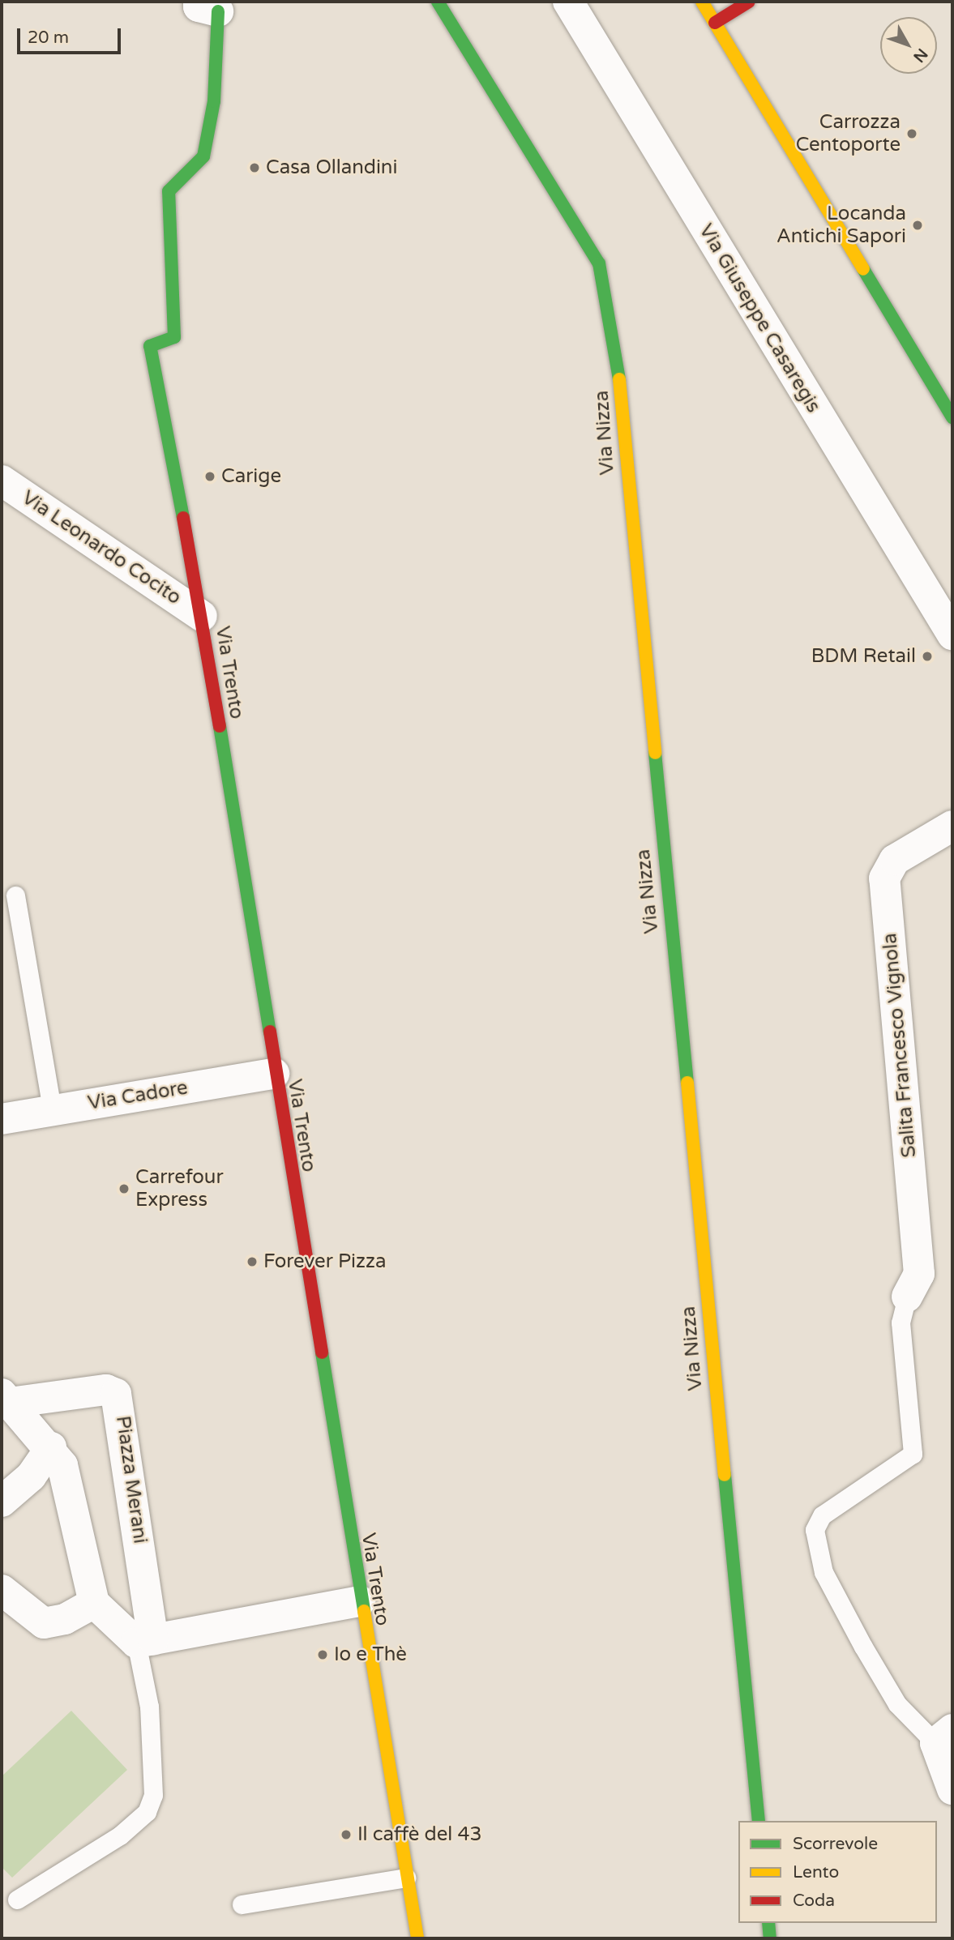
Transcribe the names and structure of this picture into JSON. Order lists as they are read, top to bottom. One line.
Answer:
{"streets":{"street":["Via Giuseppe Casaregis","Via Nizza","Via Leonardo Cocito","Via Trento","Salita Francesco Vignola","Via Cadore","Piazza Merani"]},"crossings":[["Via Leonardo Cocito","Via Trento"],["Via Trento","Via Cadore"]],"places":["Carrozza Centoporte","Casa Ollandini","Locanda Antichi Sapori","Carige","BDM Retail","Carrefour Express","Forever Pizza","Io e Thè","Il caffè del 43"],"legend":["Scorrevole","Lento","Coda"],"scale_bar":"20 m","north":"bottom right"}
